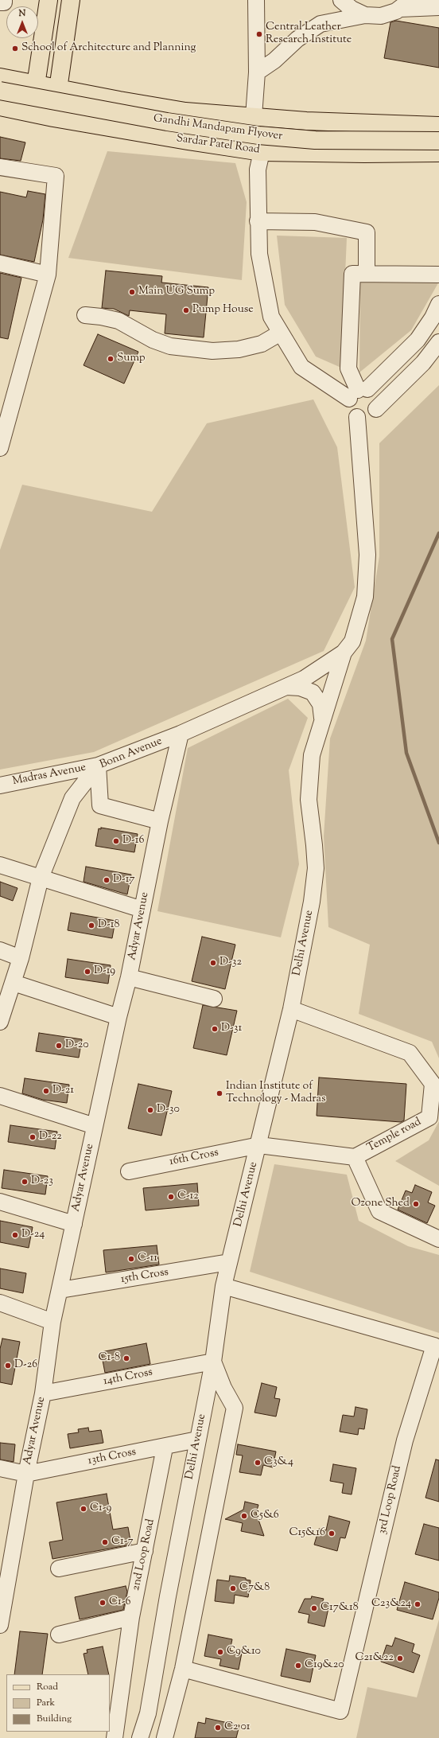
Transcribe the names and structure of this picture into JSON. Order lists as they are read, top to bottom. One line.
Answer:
{"streets":{"main road":["Gandhi Mandapam Flyover","Sardar Patel Road"],"lane":["Bonn Avenue","Madras Avenue","Adyar Avenue","Delhi Avenue","Temple road","16th Cross","15th Cross","14th Cross","13th Cross","3rd Loop Road","2nd Loop Road"]},"crossings":[["Bonn Avenue","Madras Avenue"],["Bonn Avenue","Adyar Avenue"],["Bonn Avenue","Delhi Avenue"],["Adyar Avenue","15th Cross"],["Adyar Avenue","14th Cross"],["Adyar Avenue","13th Cross"],["Delhi Avenue","Temple road"],["Delhi Avenue","16th Cross"],["Delhi Avenue","15th Cross"],["Delhi Avenue","14th Cross"],["Delhi Avenue","13th Cross"],["Delhi Avenue","3rd Loop Road"],["Temple road","16th Cross"],["13th Cross","2nd Loop Road"]],"places":["Central Leather Research Institute","School of Architecture and Planning","Main UG Sump","Pump House","Sump","D-16","D-17","D-18","D-32","D-19","D-31","D-20","D-21","Indian Institute of Technology - Madras","D-30","D-22","D-23","C-12","Ozone Shed","D-24","C-11","C1-8","D-26","C3&4","C1-9","C5&6","C15&16","C1-7","C7&8","C1-6","C23&24","C17&18","C9&10","C21&22","C19&20","C2 01"],"legend":["Road","Park","Building"],"north":"top"}
